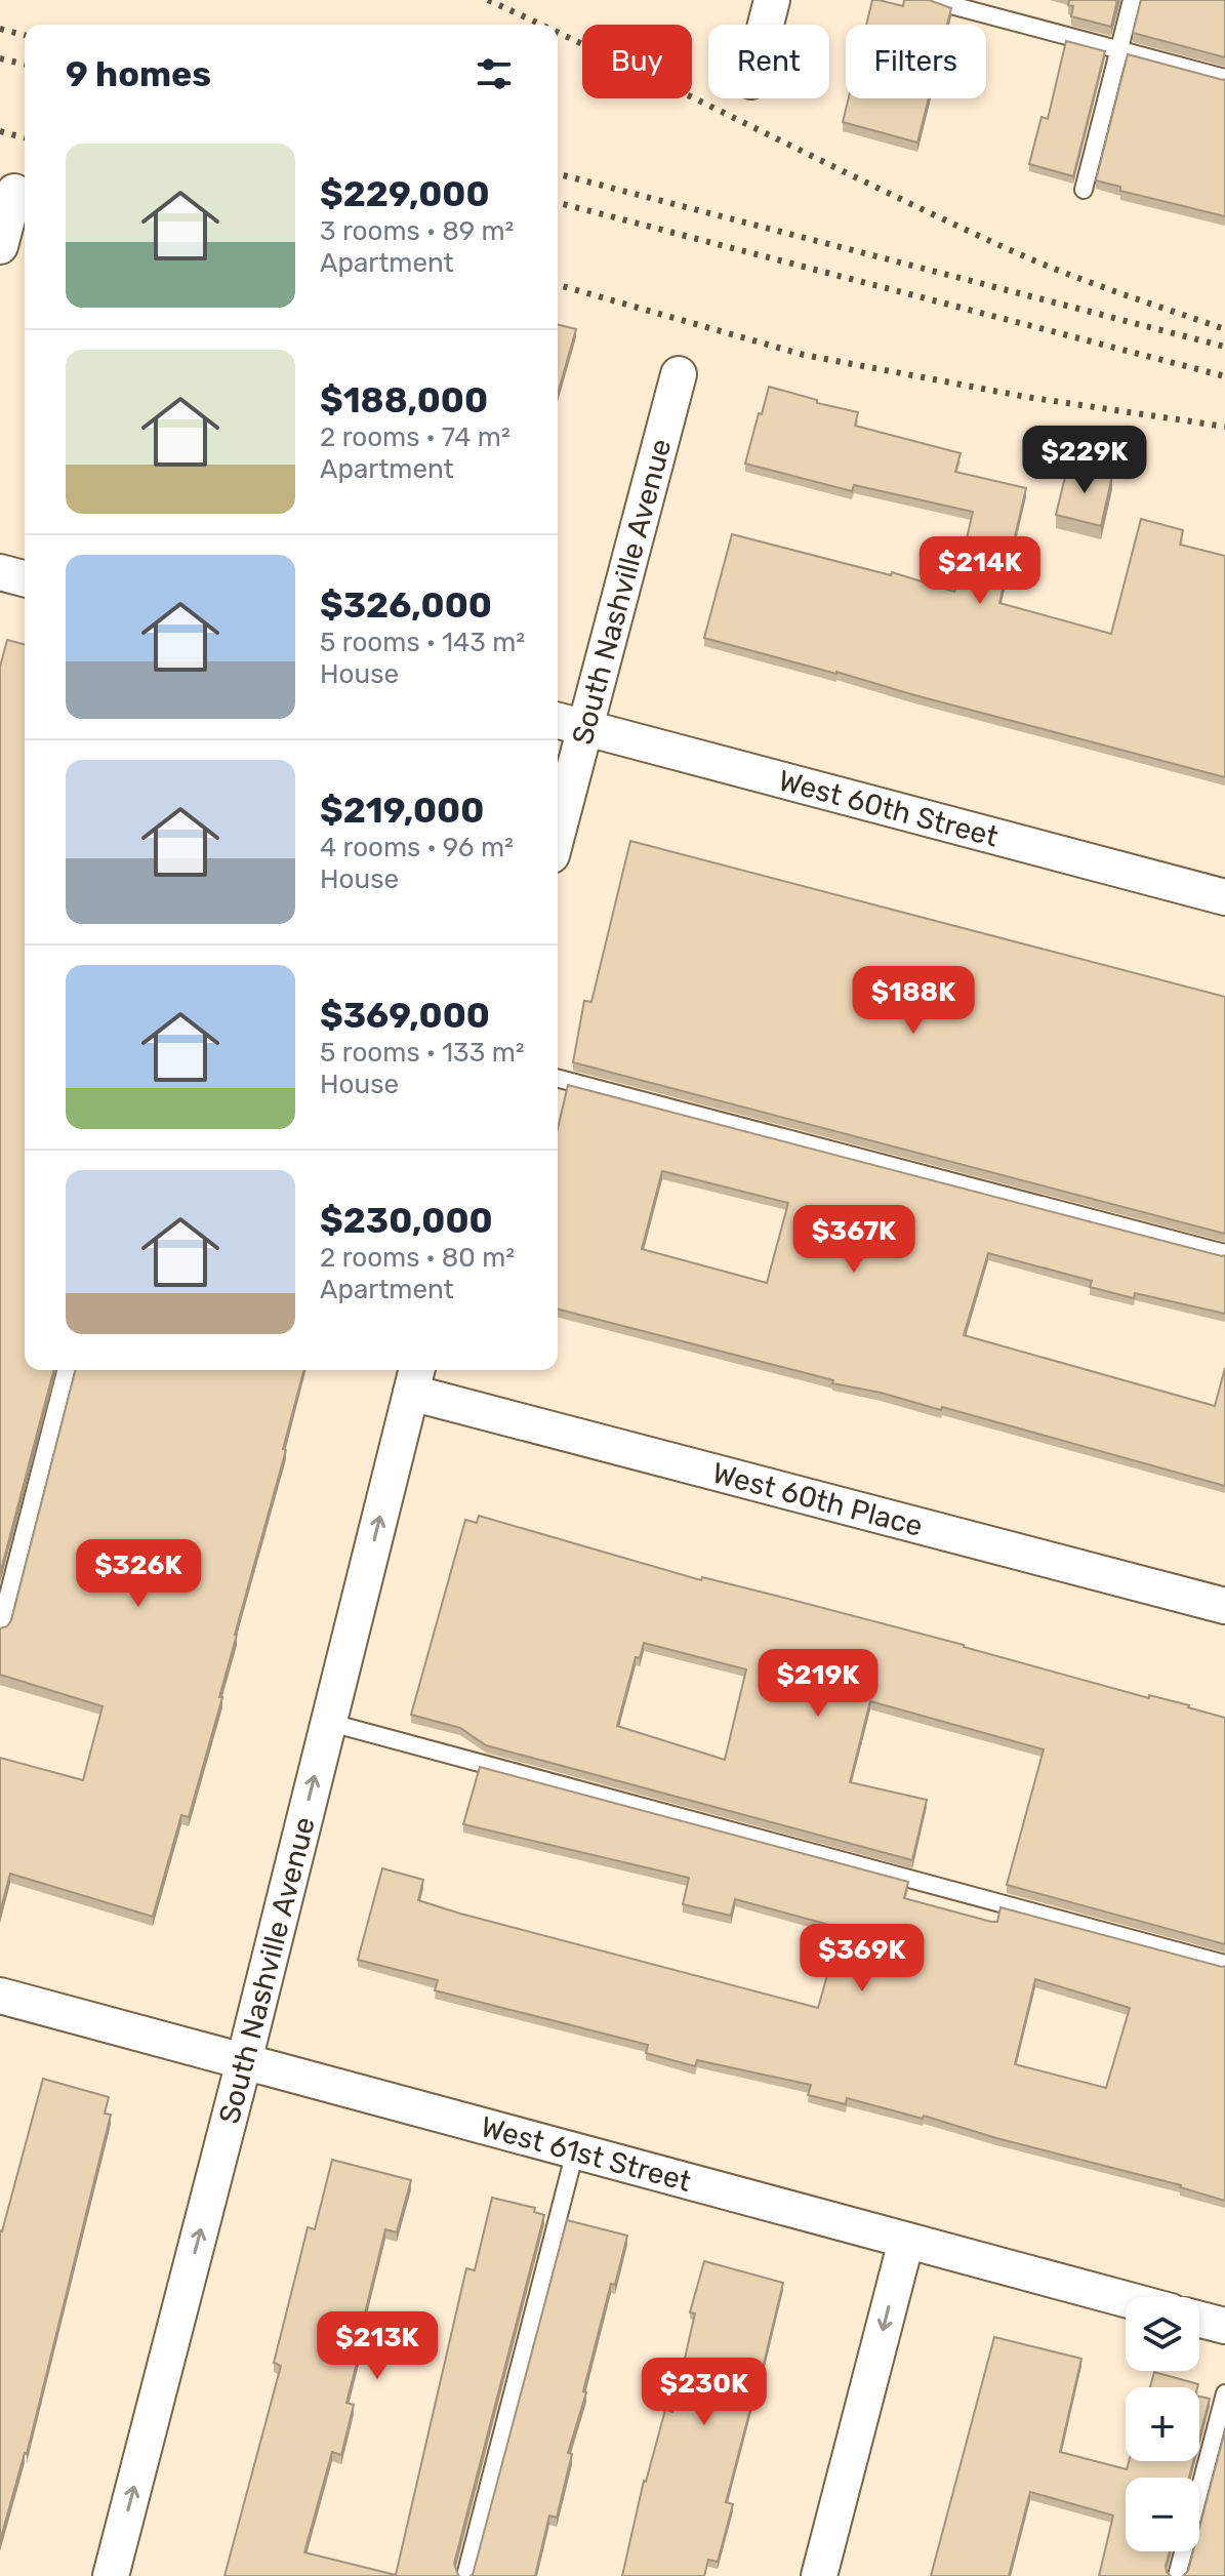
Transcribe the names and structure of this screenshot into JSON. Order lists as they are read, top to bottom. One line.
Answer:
{"streets":{"street":["South Nashville Avenue","West 60th Street","West 60th Place","West 61st Street"]},"crossings":[["South Nashville Avenue","West 60th Street"],["South Nashville Avenue","West 60th Place"],["South Nashville Avenue","West 61st Street"]],"one_way":["South Nashville Avenue"],"page":{"chip":["Buy","Rent","Filters"],"heading":"9 homes","list":[{"name":"$229,000","note":"3 rooms · 89 m² · Apartment"},{"name":"$188,000","note":"2 rooms · 74 m² · Apartment"},{"name":"$326,000","note":"5 rooms · 143 m² · House"},{"name":"$219,000","note":"4 rooms · 96 m² · House"},{"name":"$369,000","note":"5 rooms · 133 m² · House"},{"name":"$230,000","note":"2 rooms · 80 m² · Apartment"}],"price":["$229K","$214K","$188K","$367K","$326K","$219K","$369K","$213K","$230K"],"map_buttons":["+","−"]}}
